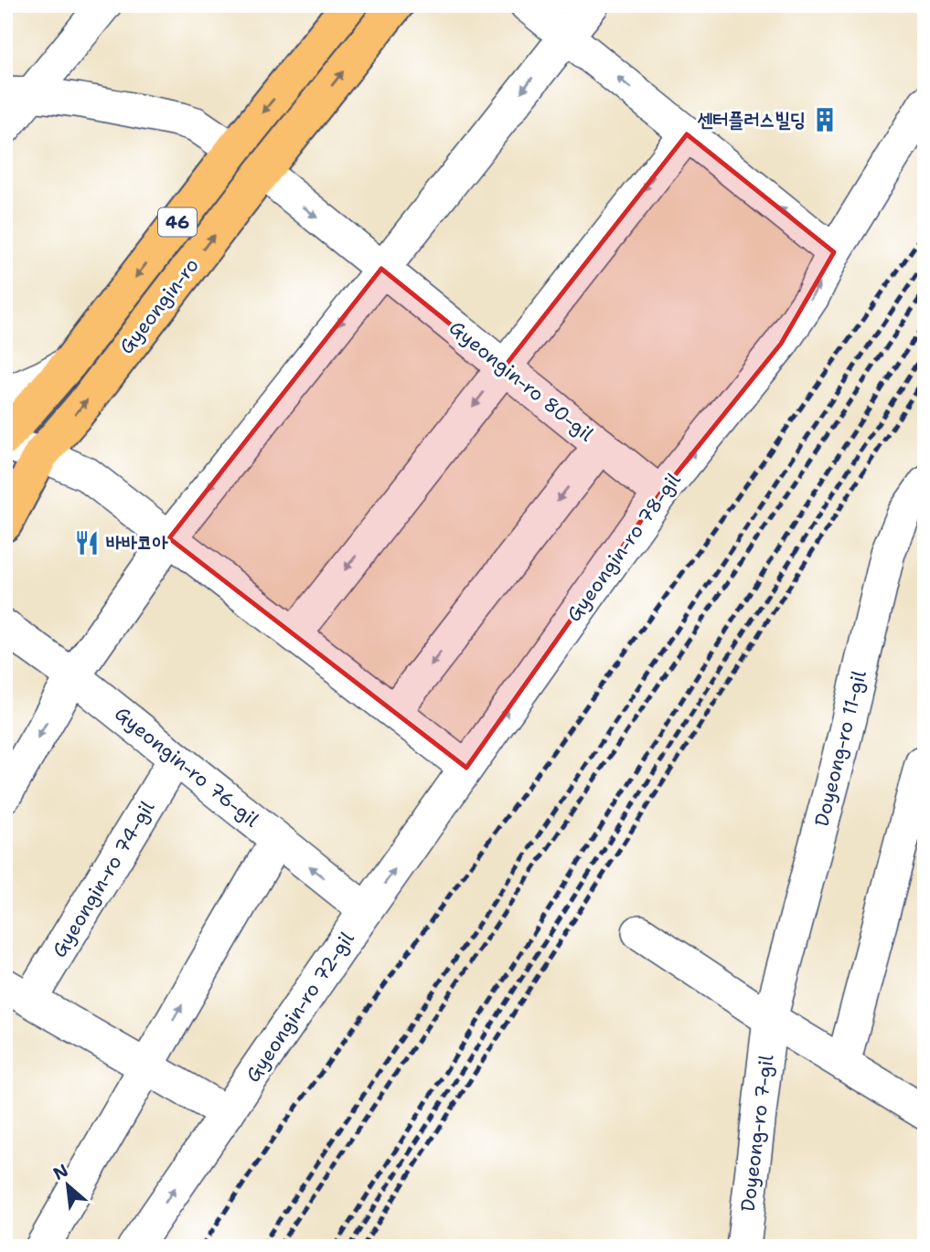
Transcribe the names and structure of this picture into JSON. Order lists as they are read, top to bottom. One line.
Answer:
{"streets":{"main road":["46","Gyeongin-ro"],"street":["Gyeongin-ro 80-gil","Gyeongin-ro 78-gil","Doyeong-ro 11-gil","Gyeongin-ro 76-gil","Gyeongin-ro 74-gil","Gyeongin-ro 72-gil","Doyeong-ro 7-gil"]},"crossings":[["Gyeongin-ro","Gyeongin-ro 80-gil"],["Gyeongin-ro 80-gil","Gyeongin-ro 78-gil"],["Gyeongin-ro 78-gil","Gyeongin-ro 72-gil"],["Doyeong-ro 11-gil","Doyeong-ro 7-gil"],["Gyeongin-ro 76-gil","Gyeongin-ro 74-gil"],["Gyeongin-ro 76-gil","Gyeongin-ro 72-gil"],["Gyeongin-ro 74-gil","Gyeongin-ro 72-gil"]],"places":{"building":["센터플러스빌딩"],"restaurant":["바바코아"]},"north":"top left"}
